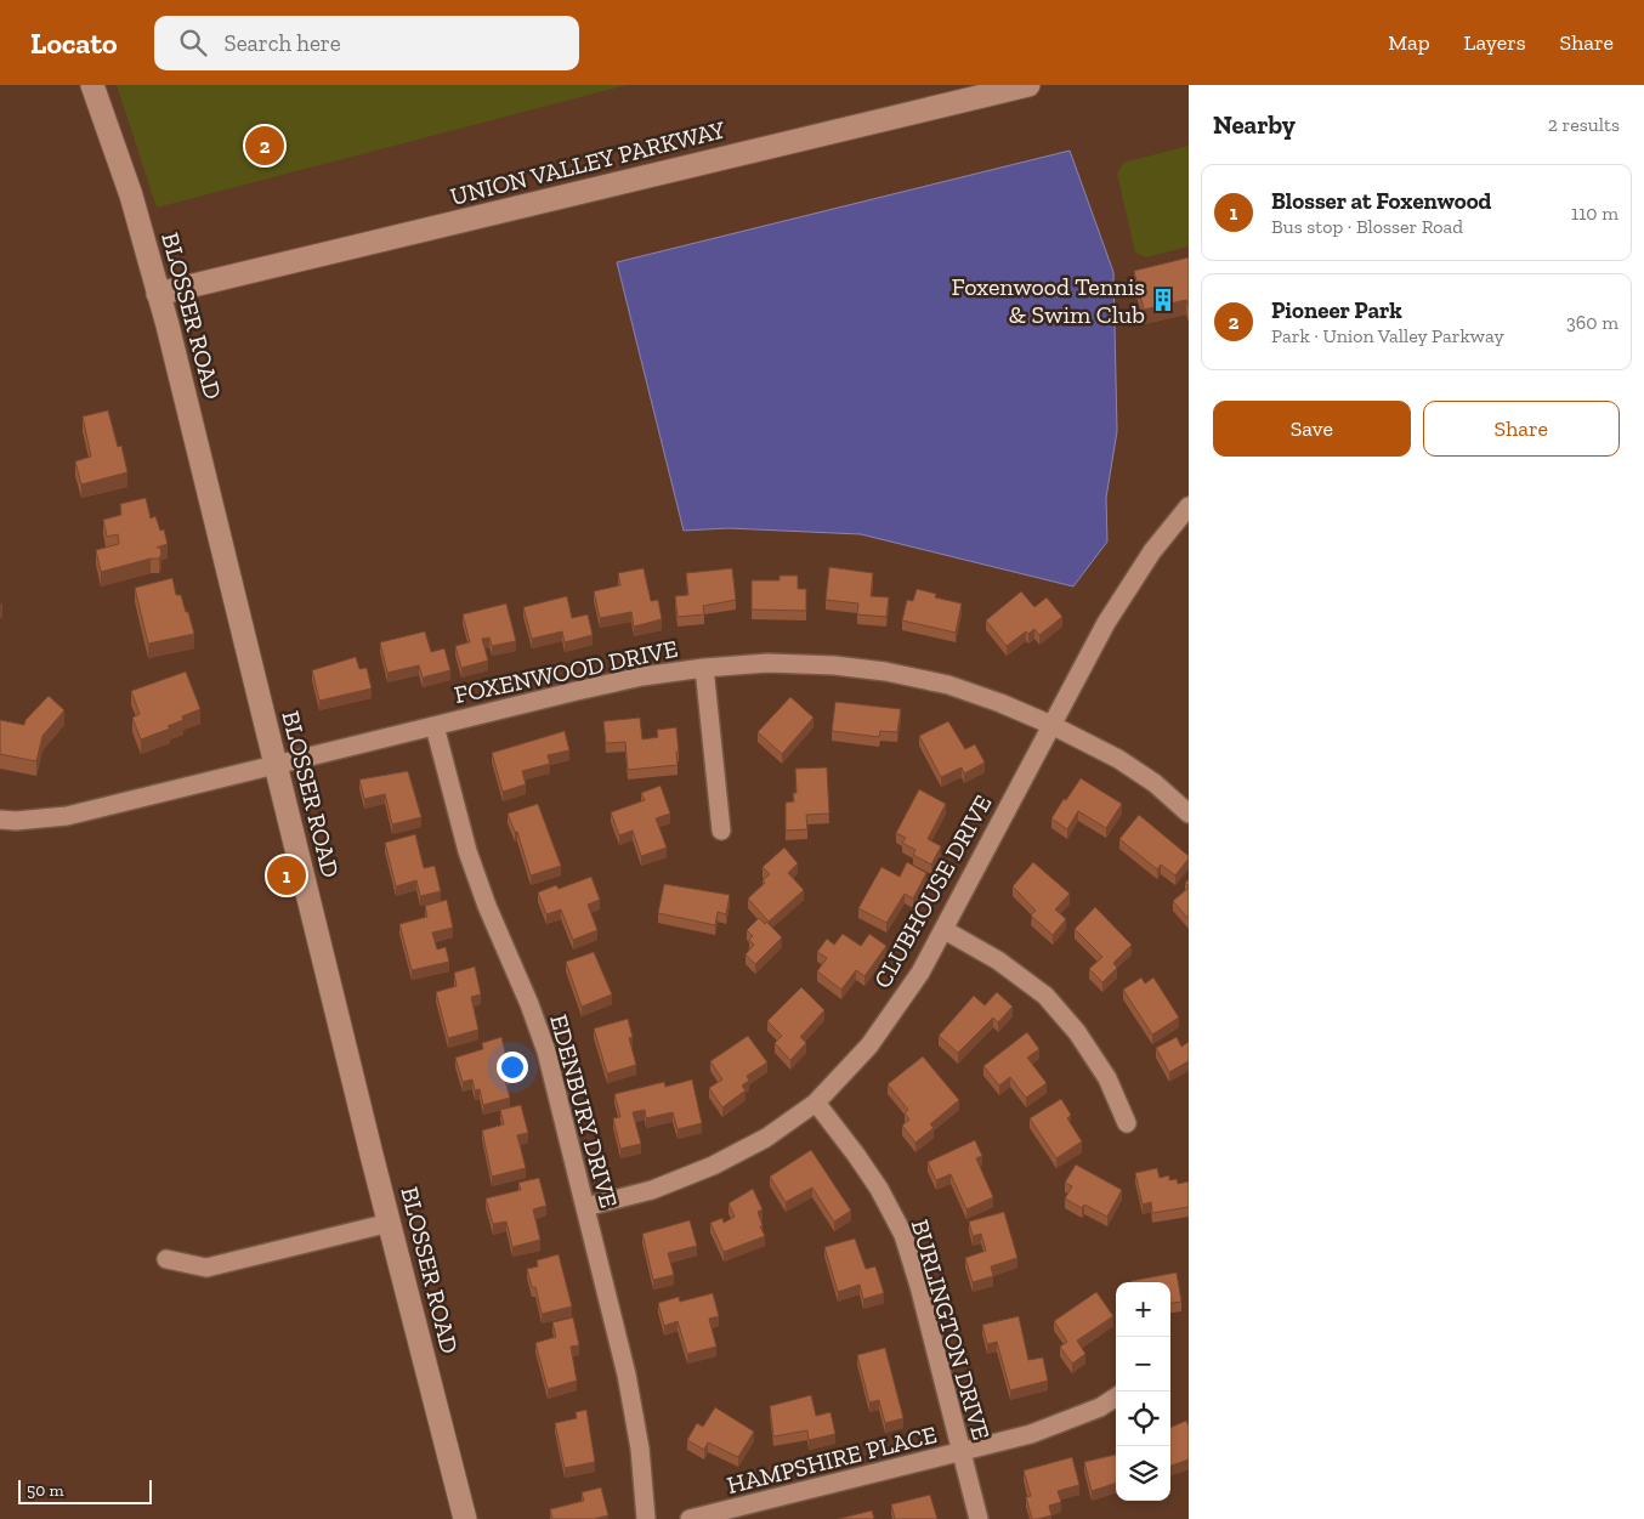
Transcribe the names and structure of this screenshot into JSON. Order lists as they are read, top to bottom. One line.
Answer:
{"streets":{"street":["UNION VALLEY PARKWAY","BLOSSER ROAD","FOXENWOOD DRIVE","CLUBHOUSE DRIVE","EDENBURY DRIVE","BURLINGTON DRIVE","HAMPSHIRE PLACE"]},"crossings":[["UNION VALLEY PARKWAY","BLOSSER ROAD"],["BLOSSER ROAD","FOXENWOOD DRIVE"],["FOXENWOOD DRIVE","CLUBHOUSE DRIVE"],["FOXENWOOD DRIVE","EDENBURY DRIVE"],["CLUBHOUSE DRIVE","EDENBURY DRIVE"],["CLUBHOUSE DRIVE","BURLINGTON DRIVE"],["BURLINGTON DRIVE","HAMPSHIRE PLACE"]],"places":{"building":["Foxenwood Tennis & Swim Club"]},"scale_bar":"50 m","page":{"header":"Locato","search":"Search here","nav":["Map","Layers","Share"],"heading":["Nearby","2 results"],"pins":["2","1"],"list":[{"mark":"1","name":"Blosser at Foxenwood","note":"Bus stop · Blosser Road","value":"110 m"},{"mark":"2","name":"Pioneer Park","note":"Park · Union Valley Parkway","value":"360 m"}],"buttons":["Save","Share"],"map_buttons":["+","−"],"scale":"50 m"}}
